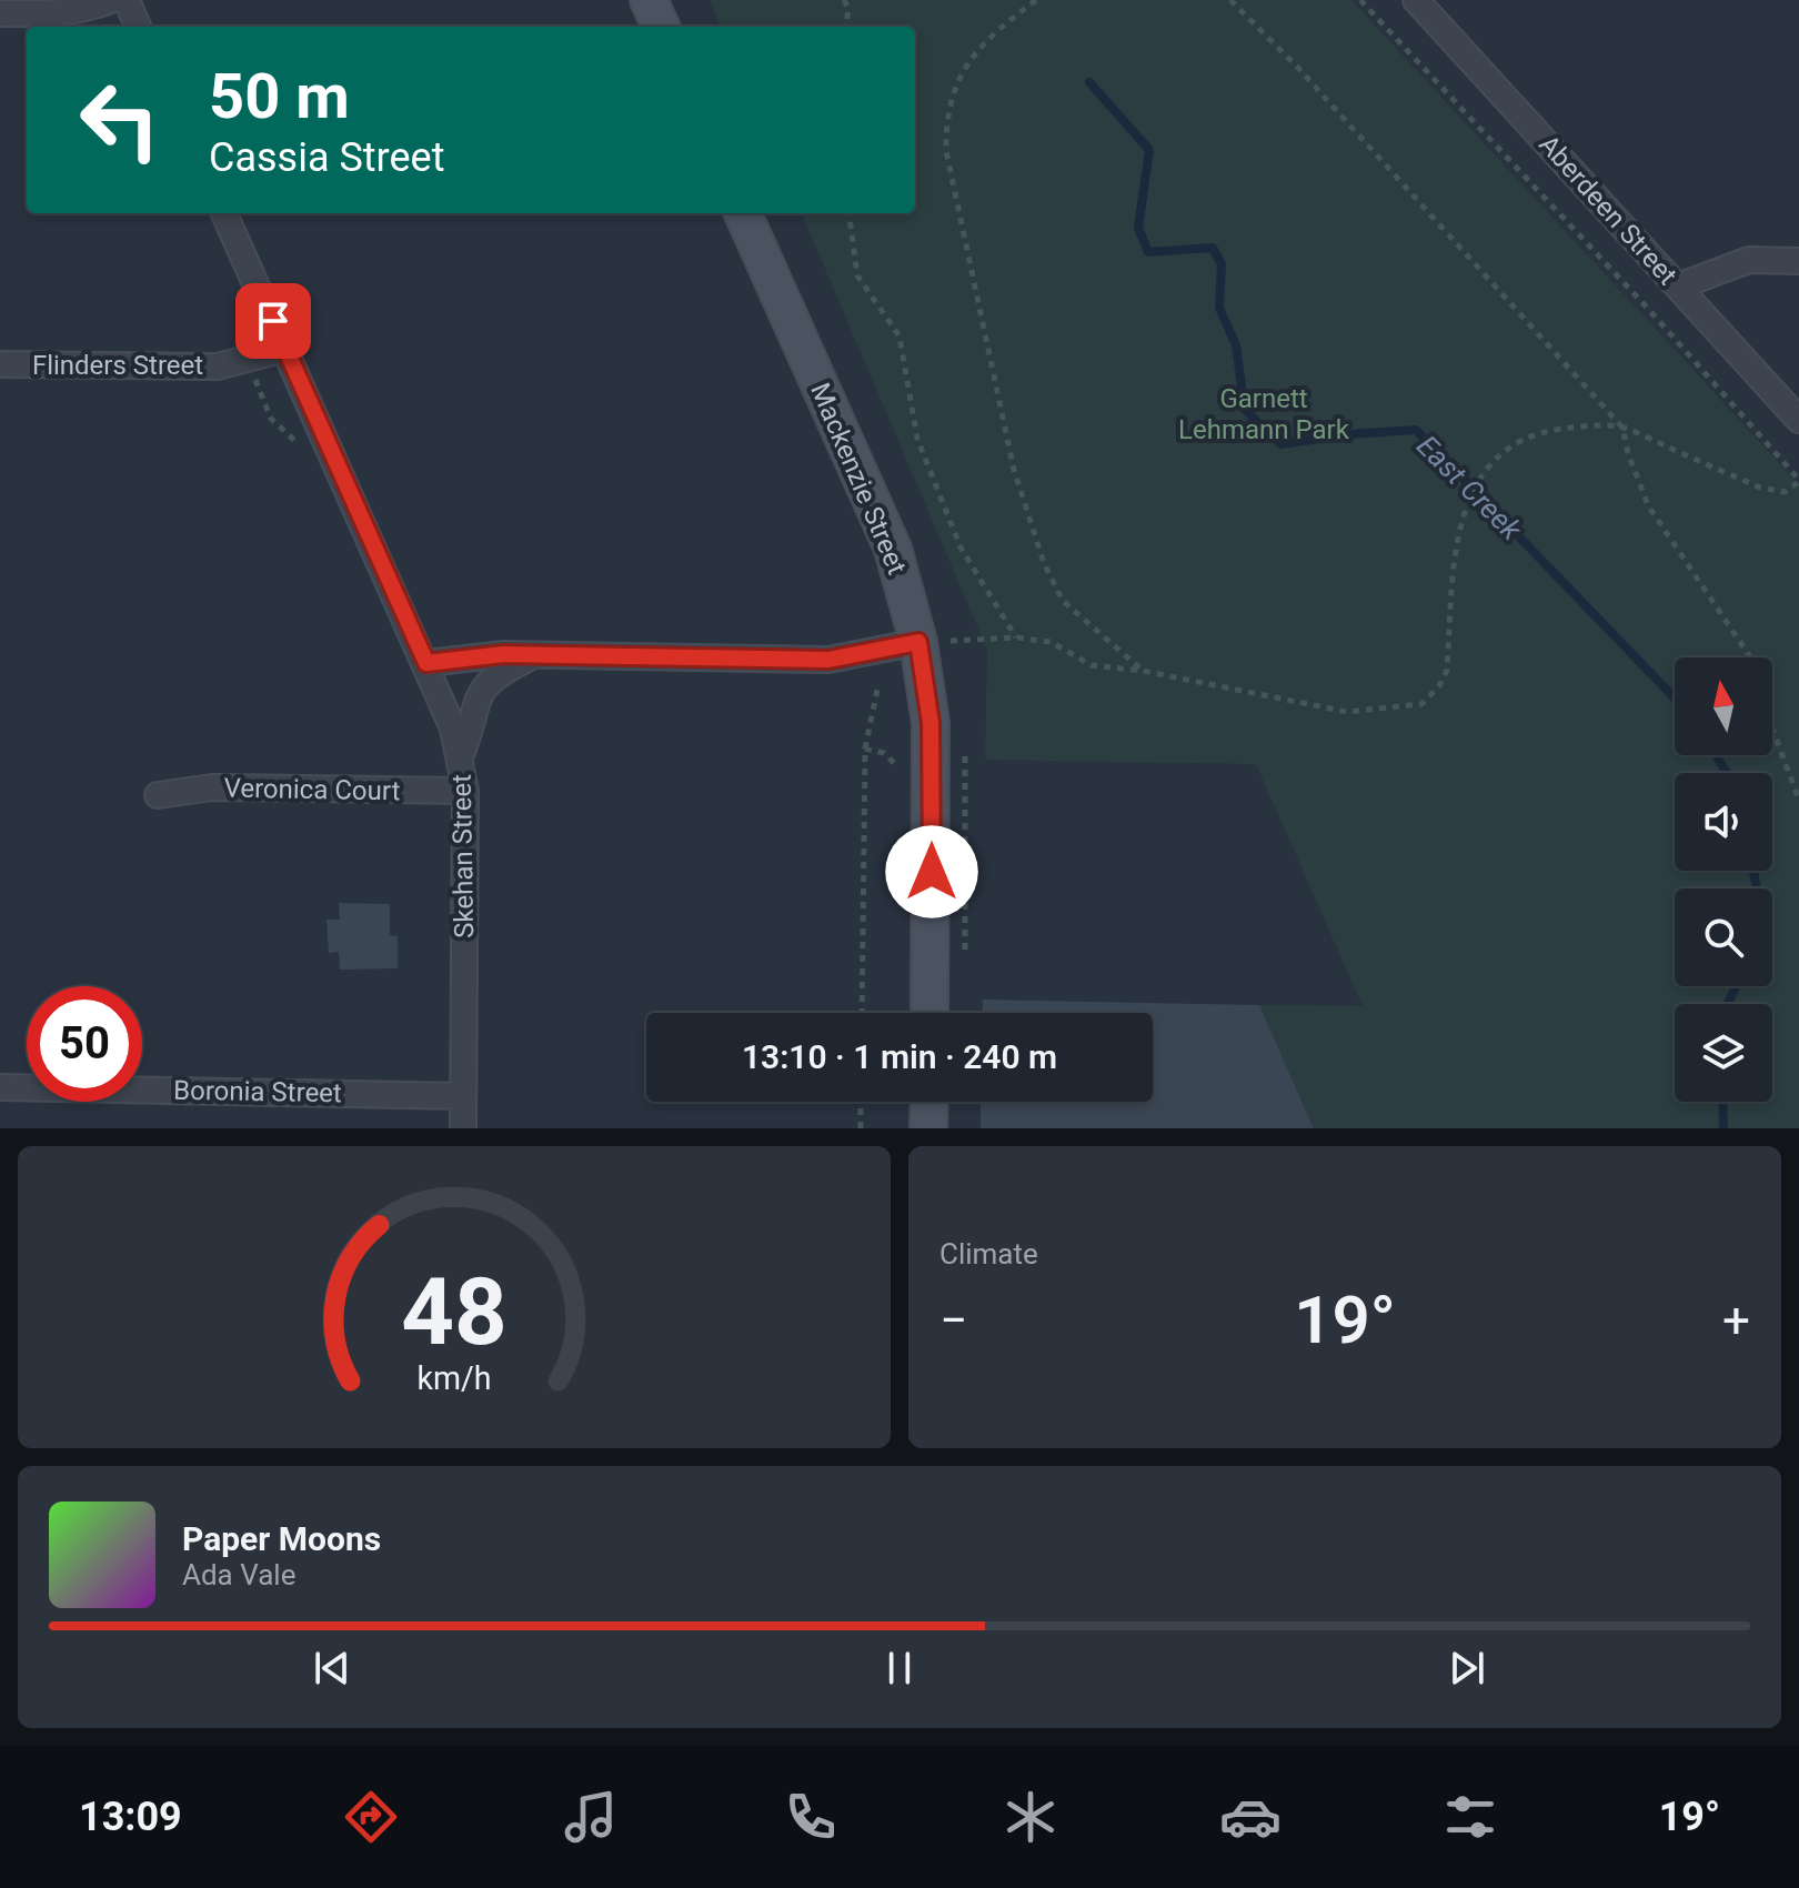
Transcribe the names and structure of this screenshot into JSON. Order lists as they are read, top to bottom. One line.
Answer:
{"streets":{"main road":["Mackenzie Street"],"street":["Aberdeen Street","Flinders Street","Veronica Court","Skehan Street","Boronia Street"]},"crossings":[["Flinders Street","Skehan Street"],["Veronica Court","Skehan Street"],["Skehan Street","Boronia Street"]],"water":["East Creek"],"parks":["Garnett Lehmann Park"],"north":"top","page":{"turn":["50 m","Cassia Street"],"limit":"50","trip":"13:10 · 1 min · 240 m","tile":"Climate","heat":["−","19°","+"],"song":["Paper Moons","Ada Vale"],"tabs":["13:09","19°"],"gauge":["48","km/h"]}}
